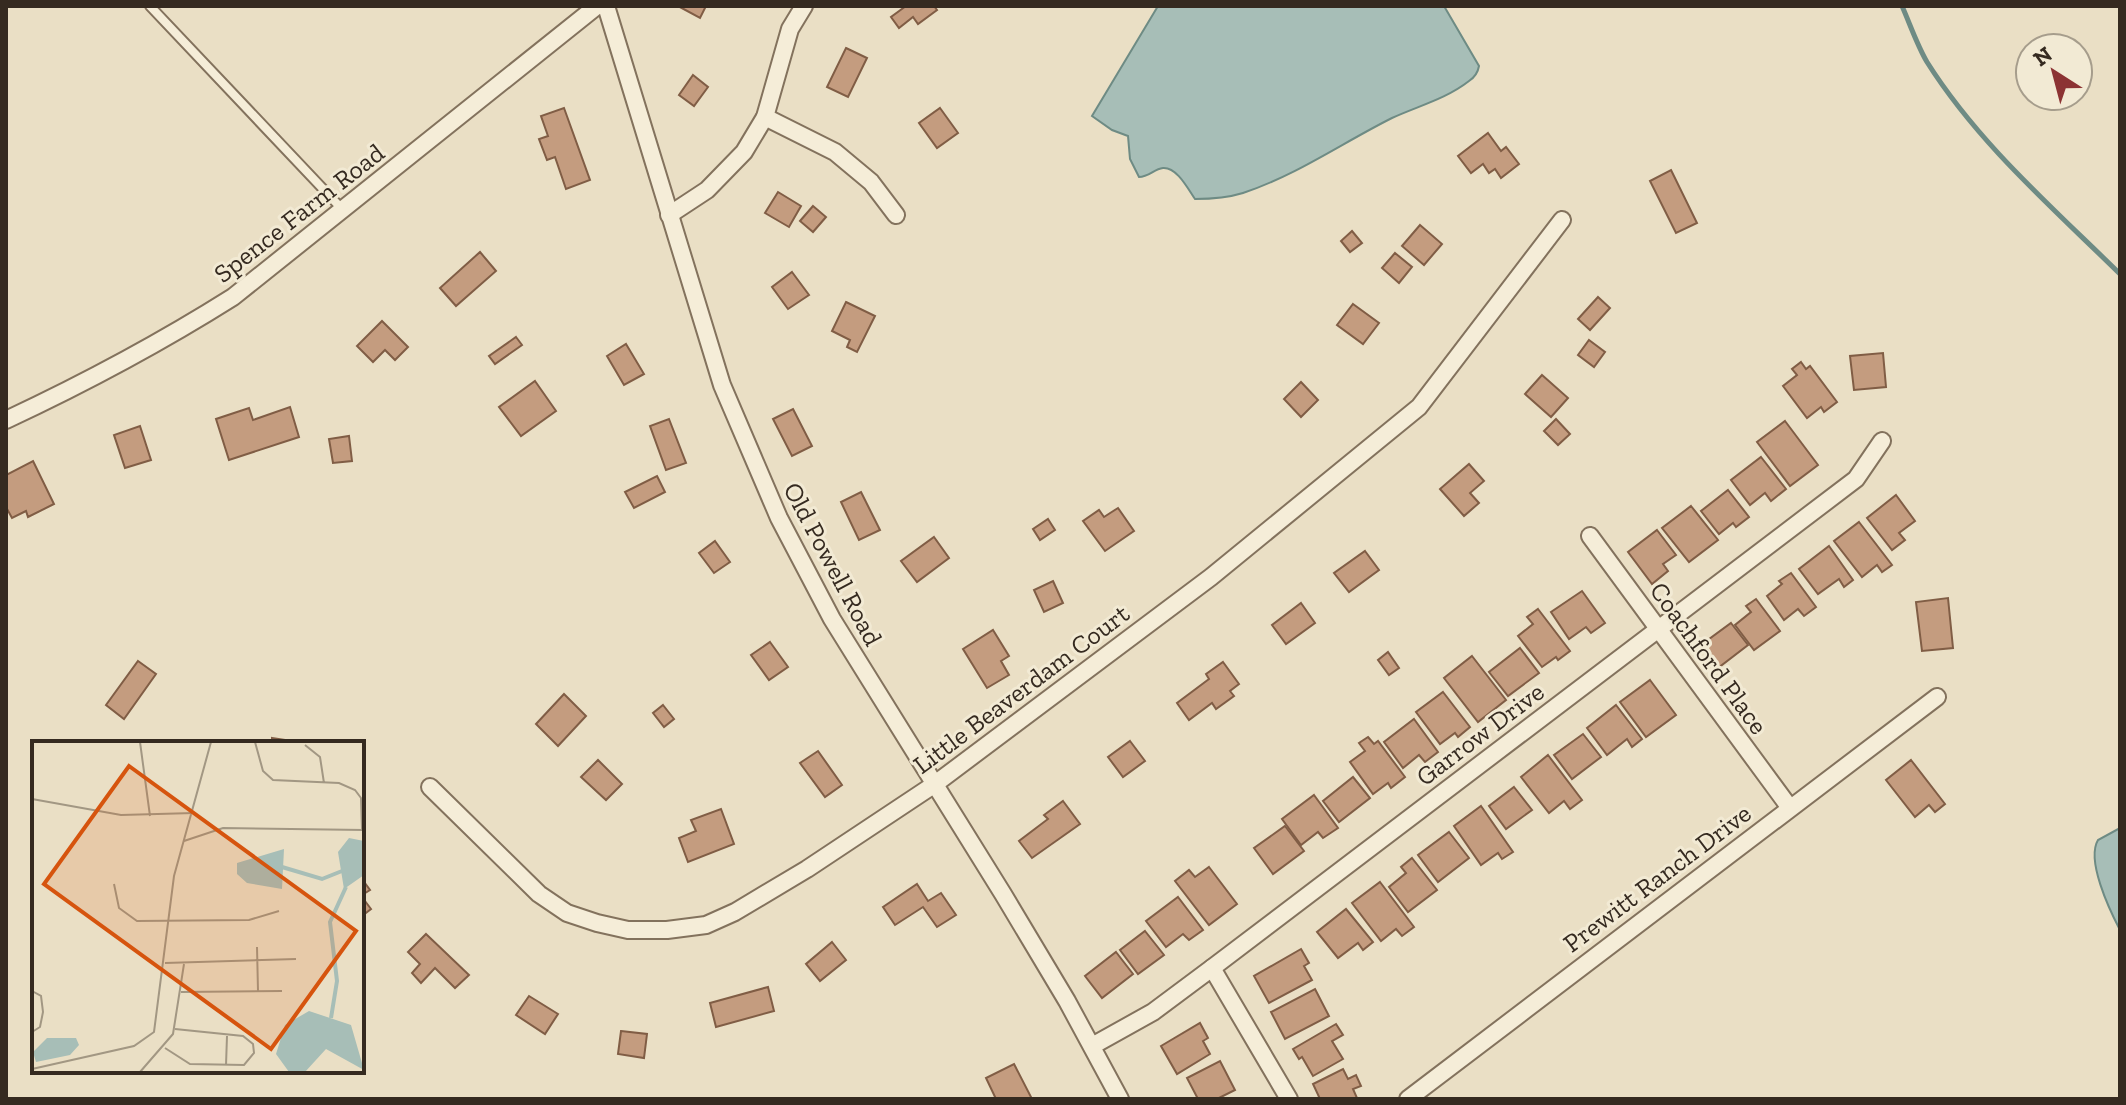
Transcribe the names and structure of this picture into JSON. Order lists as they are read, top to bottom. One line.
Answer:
{"streets":{"street":["Spence Farm Road","Old Powell Road","Coachford Place","Little Beaverdam Court","Garrow Drive","Prewitt Ranch Drive"]},"crossings":[["Old Powell Road","Little Beaverdam Court"],["Old Powell Road","Garrow Drive"],["Coachford Place","Garrow Drive"],["Coachford Place","Prewitt Ranch Drive"]],"north":"top left"}
